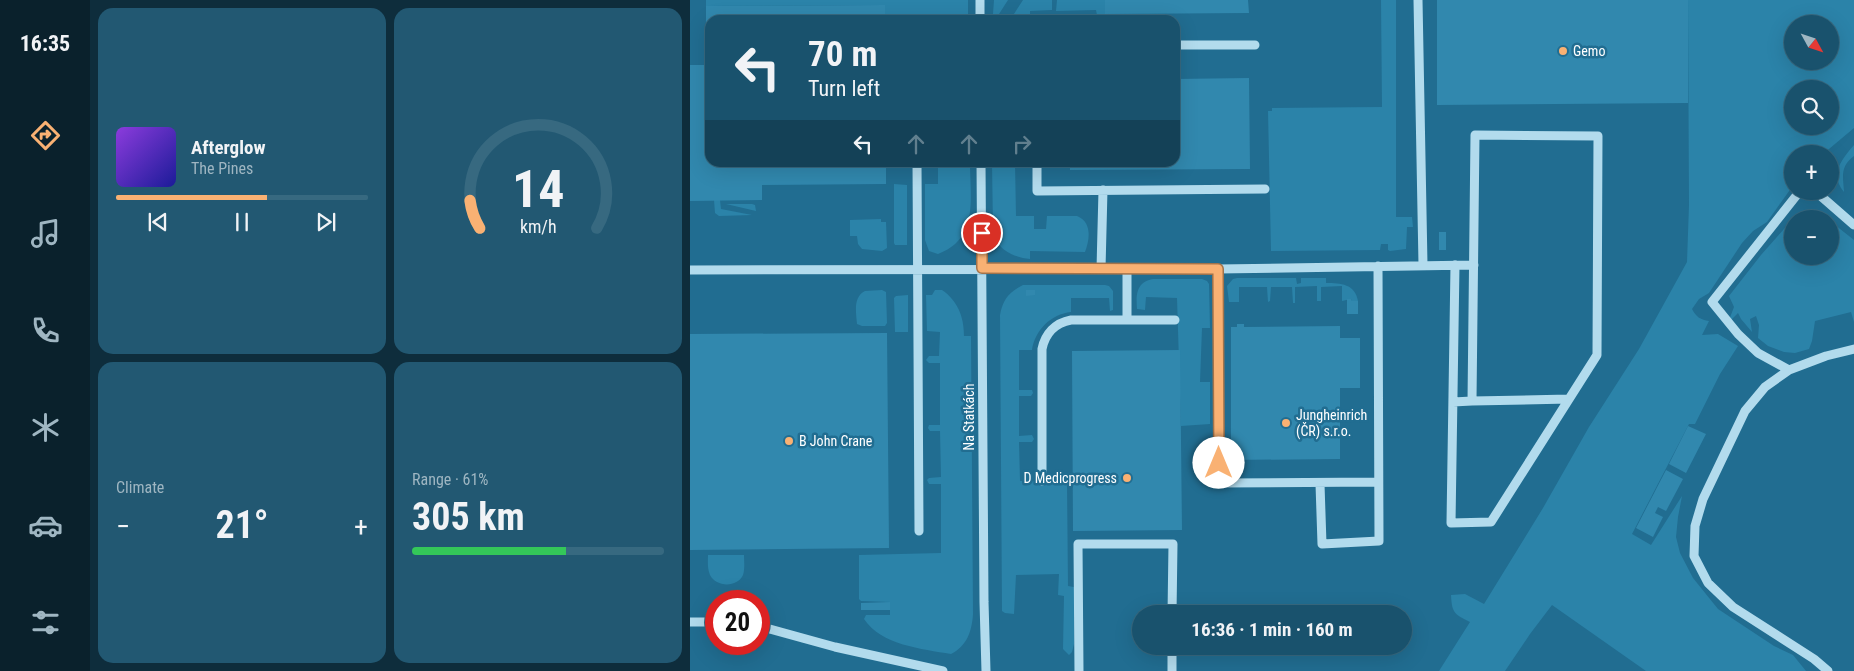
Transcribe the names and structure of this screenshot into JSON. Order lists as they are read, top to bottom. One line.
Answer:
{"streets":{"street":["Na Statkách"]},"places":["Gemo","Jungheinrich (ČR) s.r.o.","B John Crane","D Medicprogress"],"north":"bottom right","page":{"tabs":"16:35","map_buttons":["+","−"],"turn":["70 m","Turn left"],"song":["Afterglow","The Pines"],"tile":["Climate",["Range · 61%","305 km"]],"heat":["−","21°","+"],"limit":"20","trip":"16:36 · 1 min · 160 m","gauge":["14","km/h"]}}
